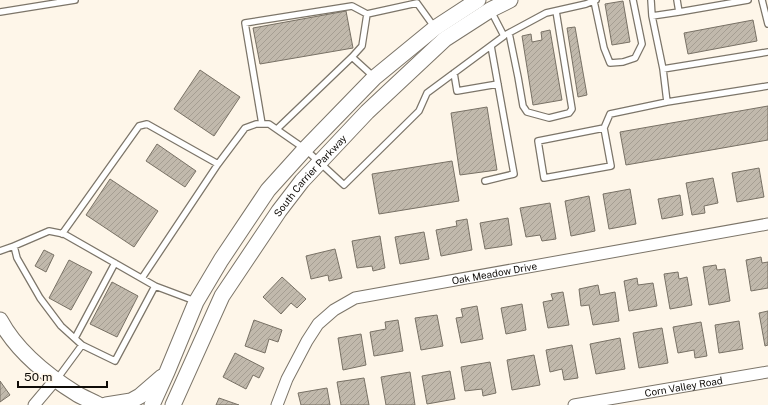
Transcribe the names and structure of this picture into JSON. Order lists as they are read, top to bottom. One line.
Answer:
{"streets":{"main road":["South Carrier Parkway"],"street":["Oak Meadow Drive","Corn Valley Road"]},"scale_bar":"50 m"}
